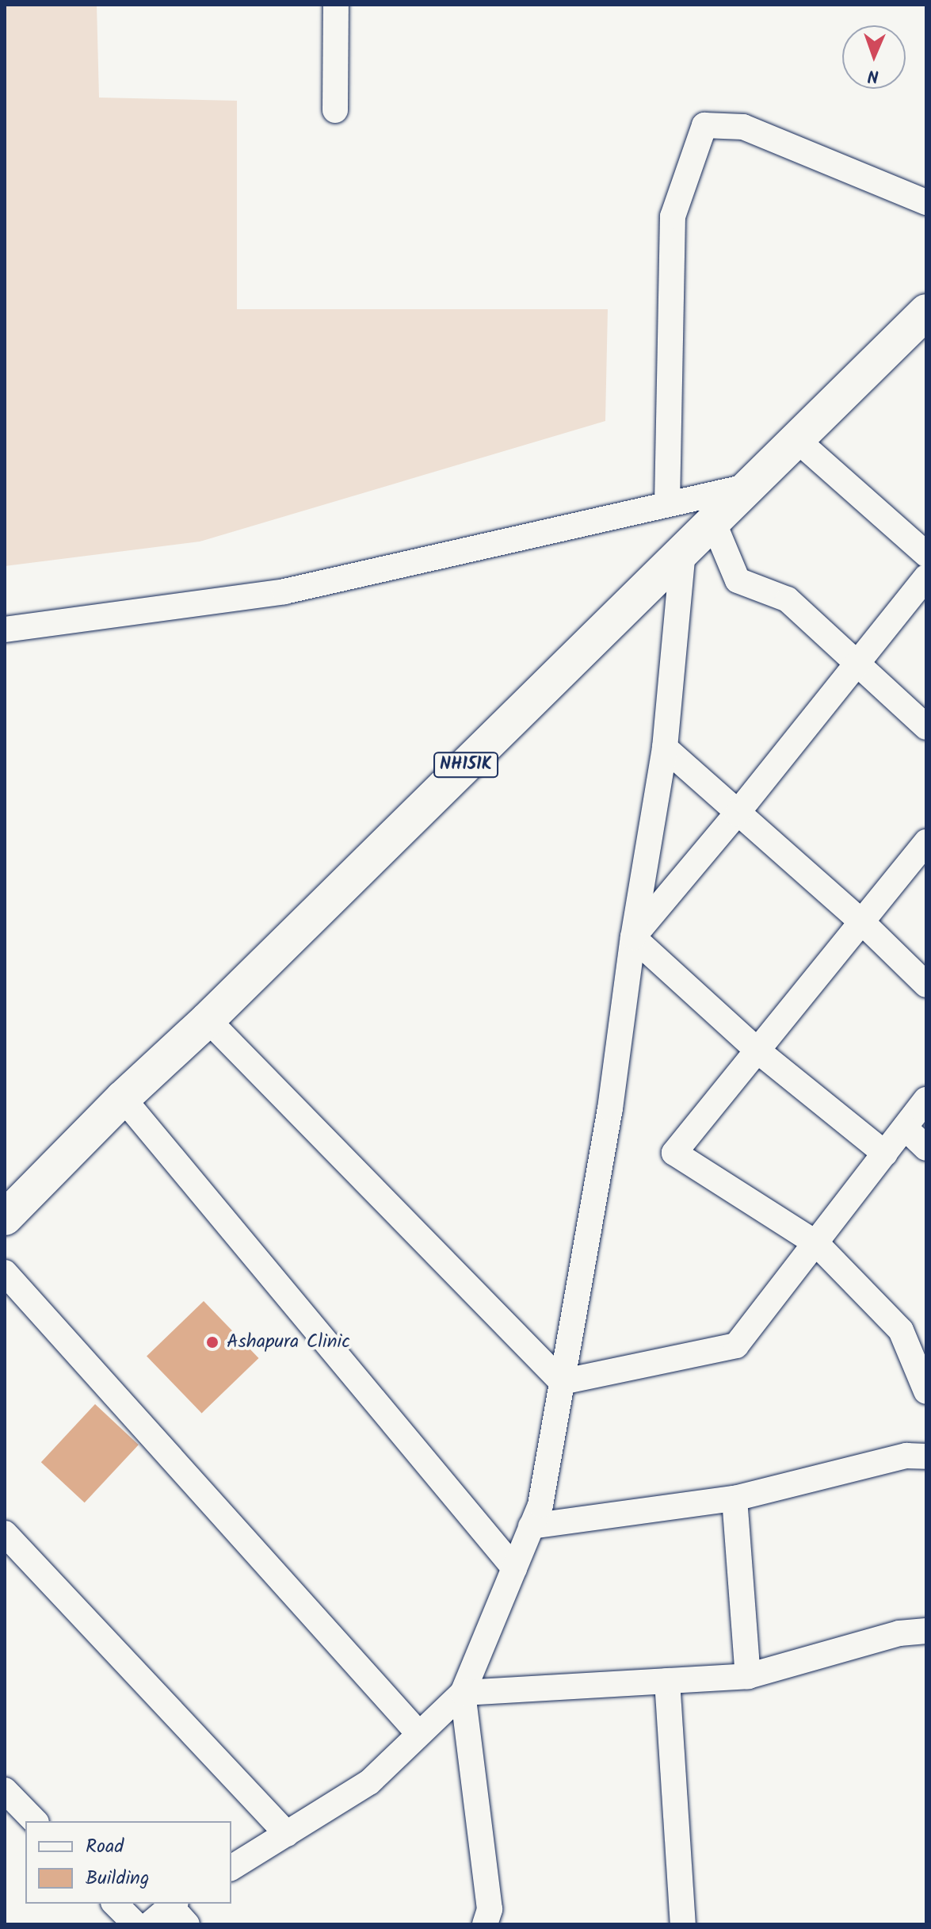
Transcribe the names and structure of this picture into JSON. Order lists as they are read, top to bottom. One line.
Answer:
{"streets":{"highway":["NH151K"]},"places":["Ashapura Clinic"],"legend":["Road","Building"],"north":"bottom"}
